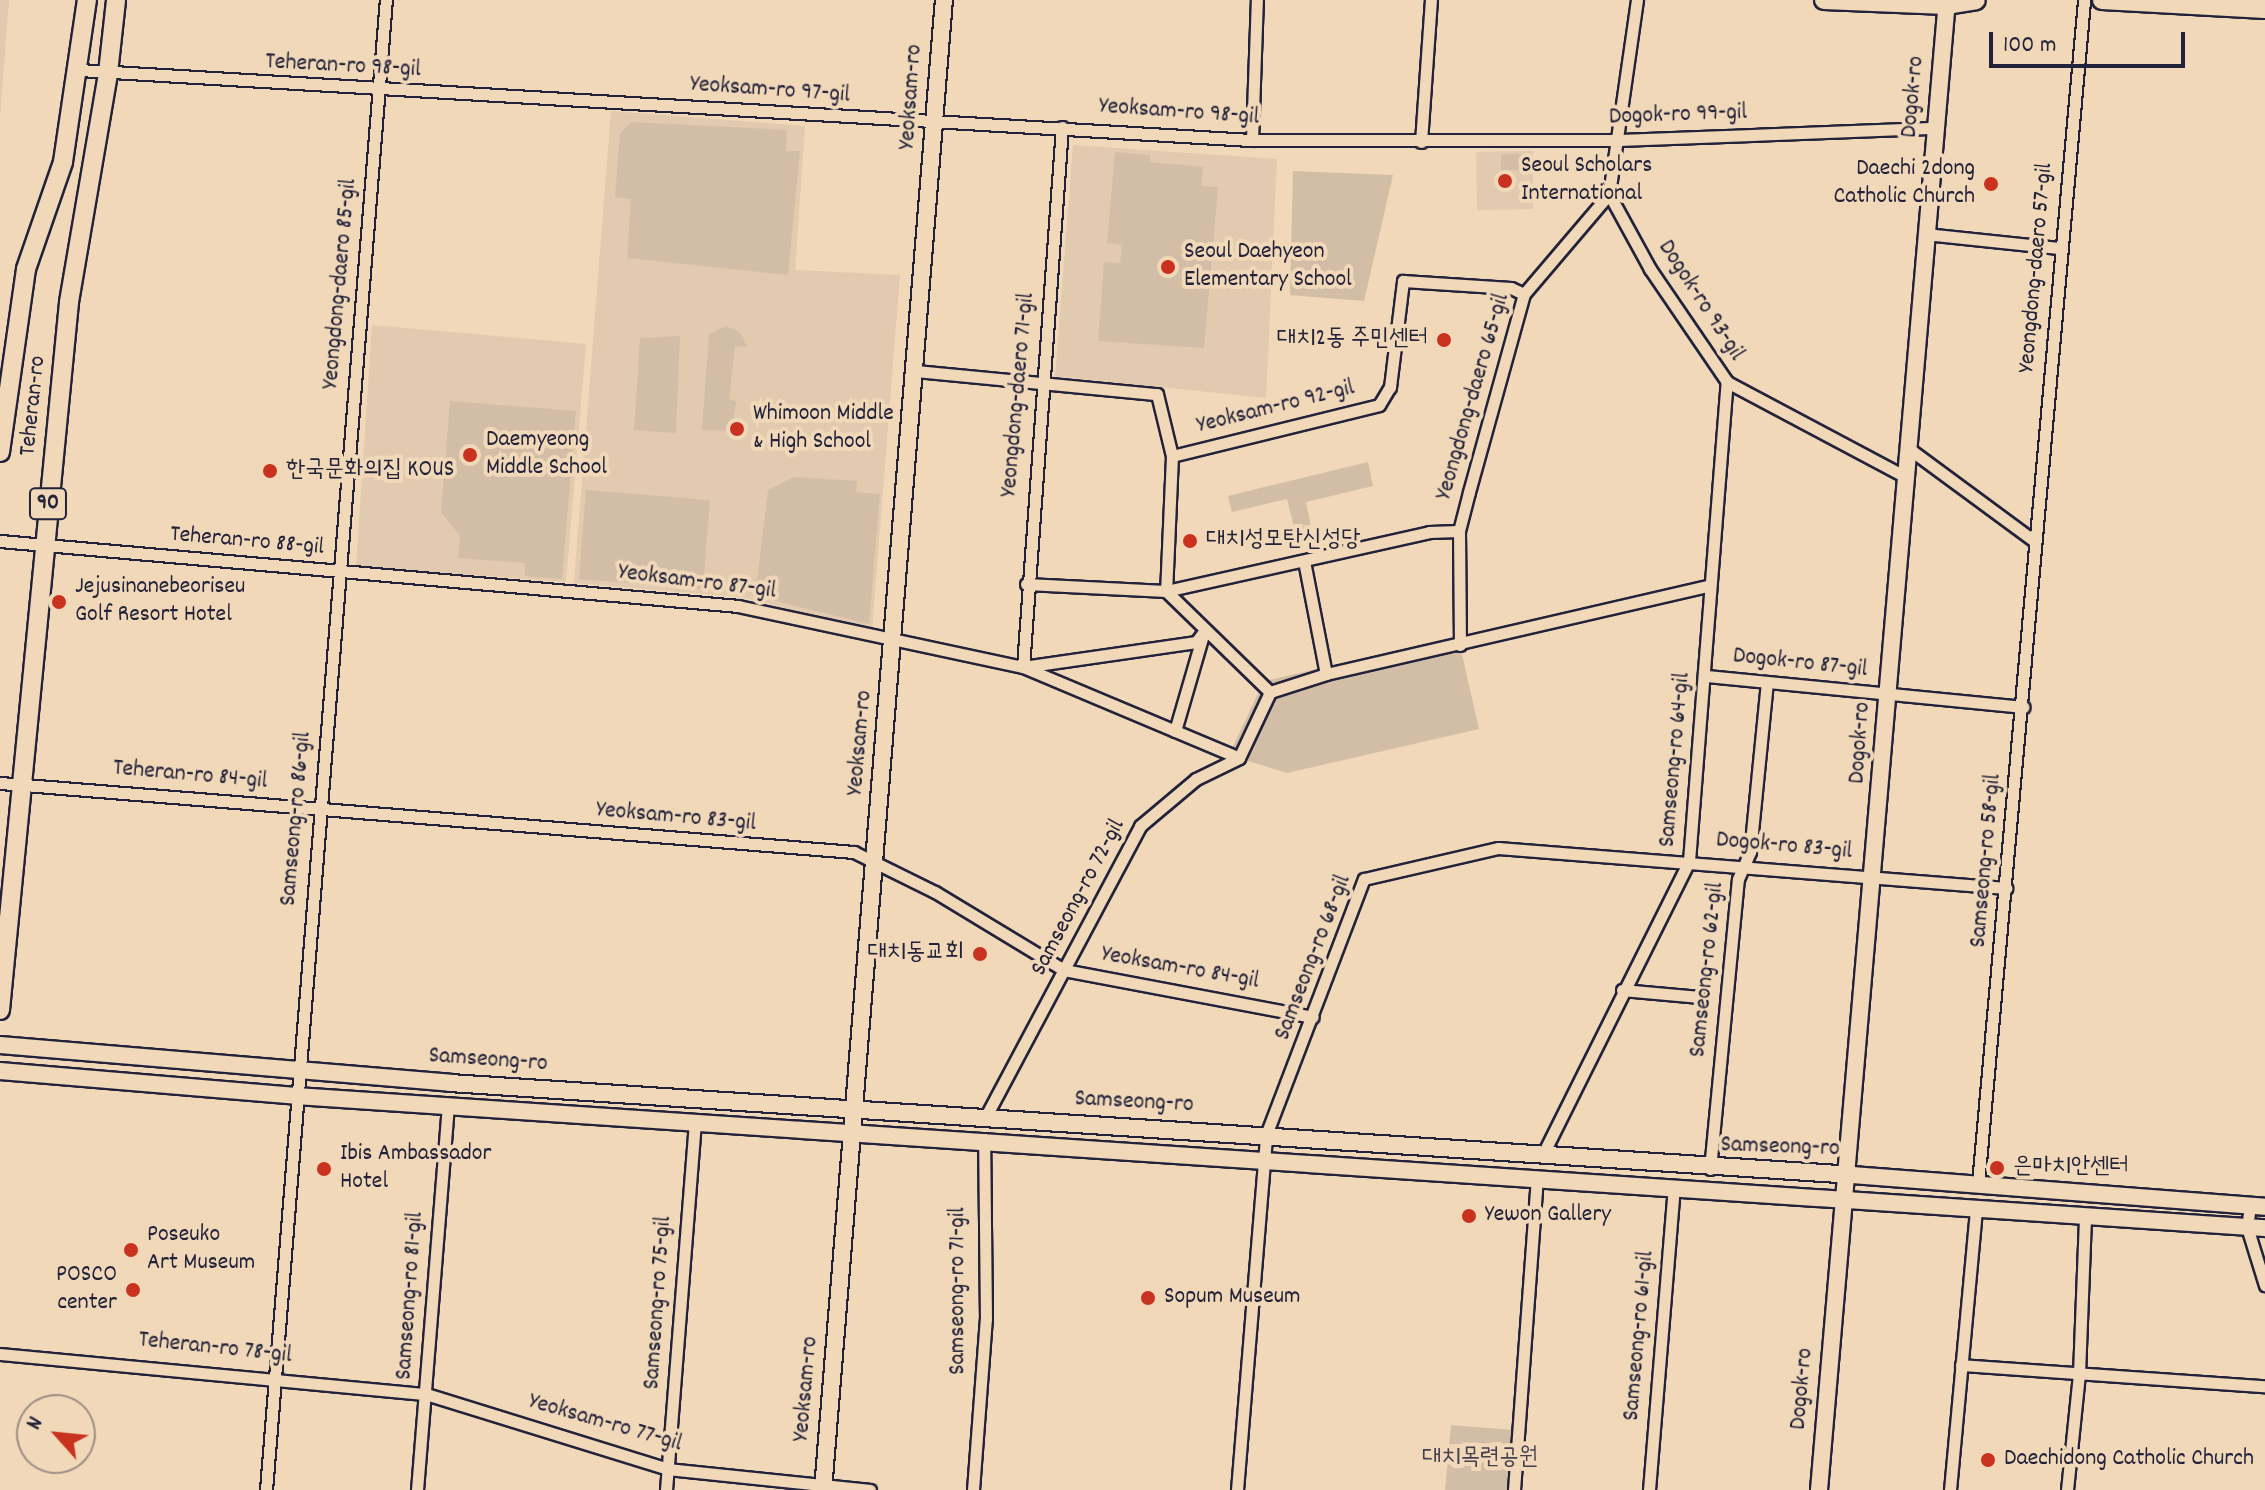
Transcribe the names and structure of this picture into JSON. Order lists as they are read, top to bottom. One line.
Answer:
{"streets":{"main road":["Yeoksam-ro","Dogok-ro","Teheran-ro","90","Samseong-ro"],"street":["Teheran-ro 98-gil","Yeoksam-ro 97-gil","Yeoksam-ro 98-gil","Dogok-ro 99-gil","Yeongdong-daero 57-gil","Yeongdong-daero 85-gil","Dogok-ro 93-gil","Yeongdong-daero 71-gil","Yeongdong-daero 65-gil","Yeoksam-ro 92-gil","Teheran-ro 88-gil","Yeoksam-ro 87-gil","Dogok-ro 87-gil","Samseong-ro 64-gil","Teheran-ro 84-gil","Yeoksam-ro 83-gil","Samseong-ro 86-gil","Dogok-ro 83-gil","Samseong-ro 58-gil","Samseong-ro 72-gil","Samseong-ro 68-gil","Yeoksam-ro 84-gil","Samseong-ro 62-gil","Samseong-ro 71-gil","Samseong-ro 81-gil","Samseong-ro 75-gil","Samseong-ro 61-gil","Teheran-ro 78-gil","Yeoksam-ro 77-gil"]},"crossings":[["Teheran-ro 98-gil","Yeoksam-ro 97-gil"],["Teheran-ro 98-gil","Yeongdong-daero 85-gil"],["Teheran-ro 98-gil","Teheran-ro"],["Yeoksam-ro 97-gil","Yeoksam-ro"],["Yeoksam-ro 97-gil","Yeoksam-ro 98-gil"],["Yeoksam-ro","Yeoksam-ro 98-gil"],["Yeoksam-ro","Yeoksam-ro 92-gil"],["Yeoksam-ro","Yeoksam-ro 87-gil"],["Yeoksam-ro","Yeoksam-ro 83-gil"],["Yeoksam-ro","Yeoksam-ro 84-gil"],["Yeoksam-ro","Samseong-ro"],["Yeoksam-ro","Yeoksam-ro 77-gil"],["Dogok-ro","Dogok-ro 99-gil"],["Dogok-ro","Dogok-ro 93-gil"],["Dogok-ro","Dogok-ro 87-gil"],["Dogok-ro","Dogok-ro 83-gil"],["Dogok-ro","Samseong-ro"],["Yeoksam-ro 98-gil","Dogok-ro 99-gil"],["Yeoksam-ro 98-gil","Yeongdong-daero 71-gil"],["Dogok-ro 99-gil","Yeongdong-daero 65-gil"],["Yeongdong-daero 57-gil","Samseong-ro 58-gil"],["Yeongdong-daero 85-gil","Teheran-ro 88-gil"],["Yeongdong-daero 85-gil","Samseong-ro 86-gil"],["Dogok-ro 93-gil","Yeongdong-daero 65-gil"],["Dogok-ro 93-gil","Samseong-ro 64-gil"],["Yeongdong-daero 71-gil","Yeoksam-ro 92-gil"],["Yeongdong-daero 71-gil","Yeoksam-ro 87-gil"],["Yeongdong-daero 65-gil","Yeoksam-ro 92-gil"],["Teheran-ro","Teheran-ro 88-gil"],["Teheran-ro","Teheran-ro 84-gil"],["Teheran-ro 88-gil","Yeoksam-ro 87-gil"],["Teheran-ro 88-gil","Samseong-ro 86-gil"],["Dogok-ro 87-gil","Samseong-ro 64-gil"],["Dogok-ro 87-gil","Samseong-ro 58-gil"],["Dogok-ro 87-gil","Samseong-ro 62-gil"],["Samseong-ro 64-gil","Dogok-ro 83-gil"],["Samseong-ro 64-gil","Samseong-ro"],["Teheran-ro 84-gil","Yeoksam-ro 83-gil"],["Teheran-ro 84-gil","Samseong-ro 86-gil"],["Yeoksam-ro 83-gil","Yeoksam-ro 84-gil"],["Samseong-ro 86-gil","Samseong-ro"],["Samseong-ro 86-gil","Teheran-ro 78-gil"],["Dogok-ro 83-gil","Samseong-ro 58-gil"],["Dogok-ro 83-gil","Samseong-ro 68-gil"],["Dogok-ro 83-gil","Samseong-ro 62-gil"],["Samseong-ro 58-gil","Samseong-ro"],["Samseong-ro 72-gil","Yeoksam-ro 84-gil"],["Samseong-ro 72-gil","Samseong-ro"],["Samseong-ro 68-gil","Yeoksam-ro 84-gil"],["Samseong-ro 68-gil","Samseong-ro"],["Samseong-ro 62-gil","Samseong-ro"],["Samseong-ro","Samseong-ro 71-gil"],["Samseong-ro","Samseong-ro 81-gil"],["Samseong-ro","Samseong-ro 75-gil"],["Samseong-ro","Samseong-ro 61-gil"],["Samseong-ro 81-gil","Teheran-ro 78-gil"],["Samseong-ro 81-gil","Yeoksam-ro 77-gil"],["Samseong-ro 75-gil","Yeoksam-ro 77-gil"],["Teheran-ro 78-gil","Yeoksam-ro 77-gil"]],"parks":["대치목련공원"],"places":["Seoul Scholars International","Daechi 2dong Catholic Church","Seoul Daehyeon Elementary School","대치2동 주민센터","Whimoon Middle & High School","Daemyeong Middle School","한국문화의집 KOUS","대치성모탄신성당","Jejusinanebeoriseu Golf Resort Hotel","대치동교회","은마치안센터","Ibis Ambassador Hotel","Yewon Gallery","Poseuko Art Museum","POSCO center","Sopum Museum","Daechidong Catholic Church"],"scale_bar":"100 m","north":"top left"}
